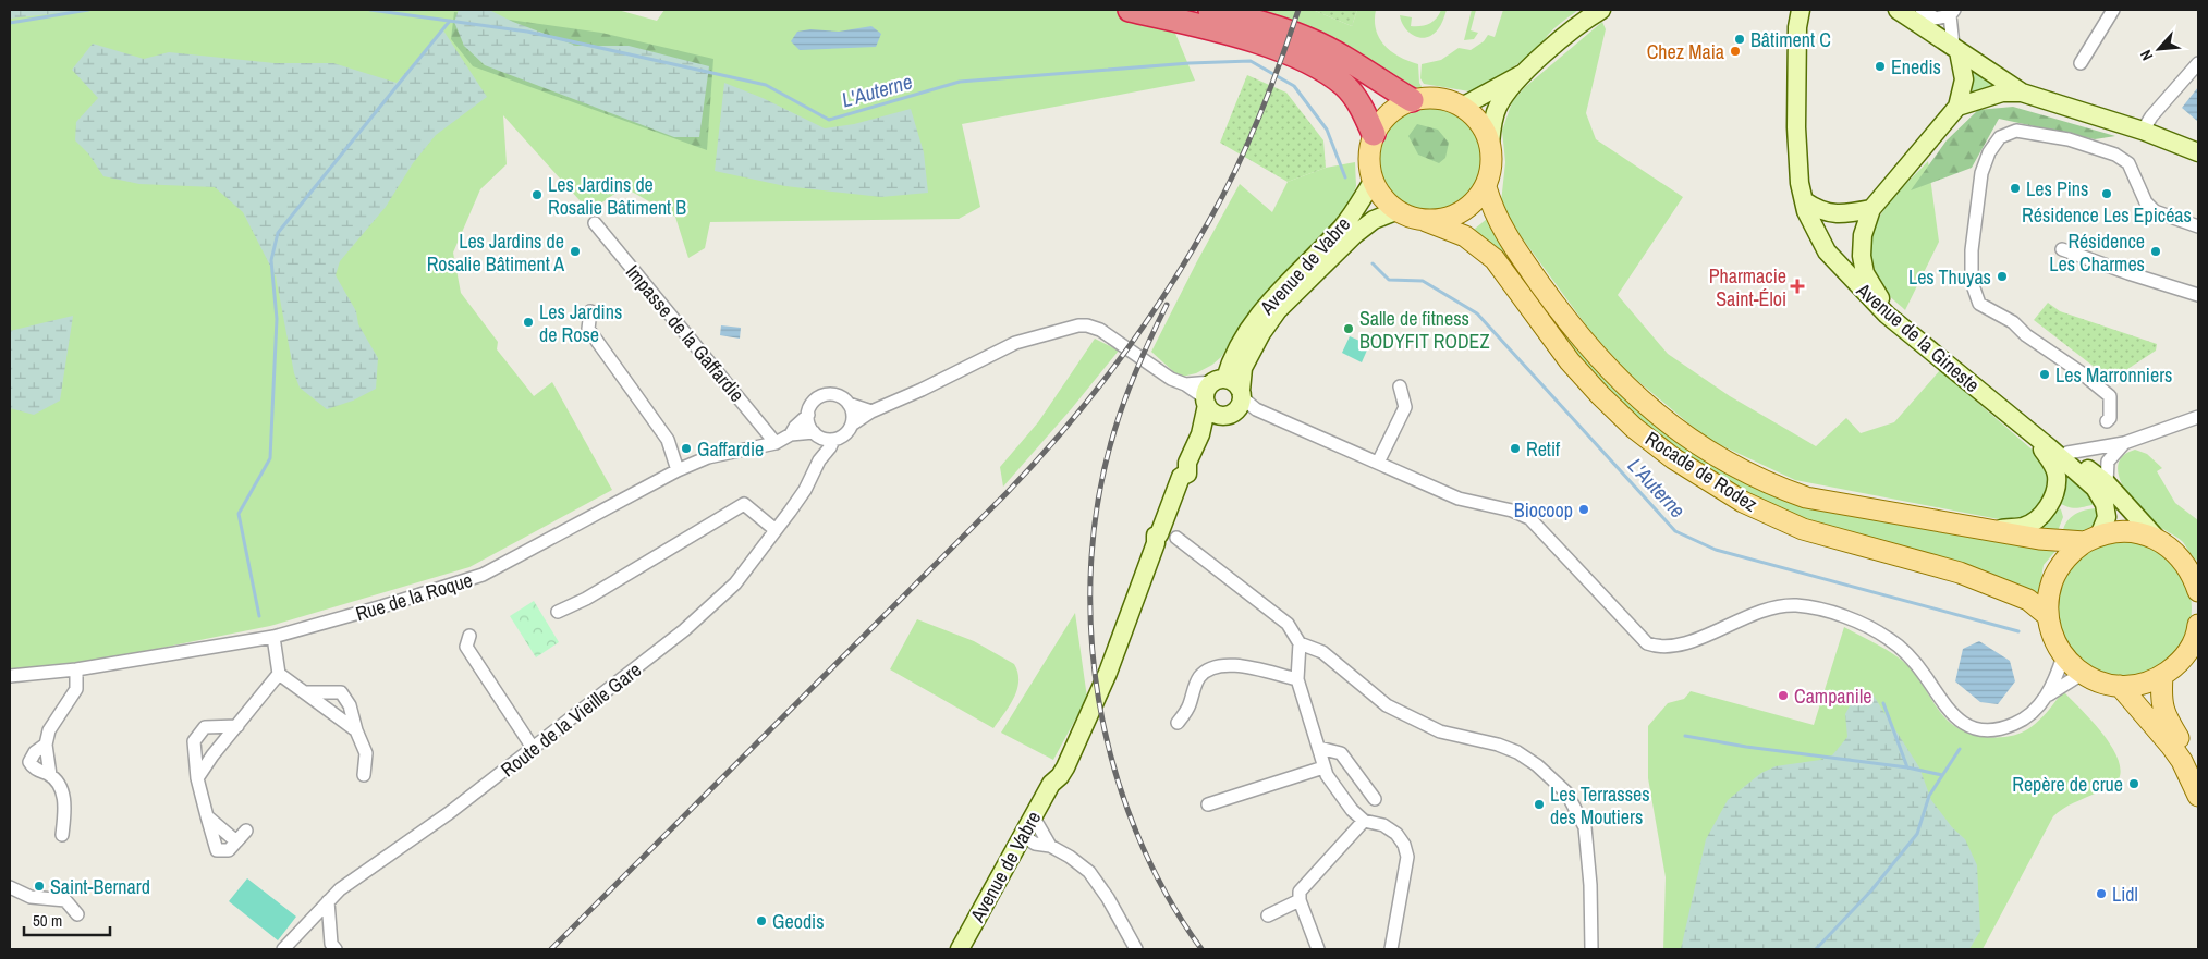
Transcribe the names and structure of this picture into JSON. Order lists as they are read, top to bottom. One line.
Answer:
{"streets":{"main road":["Avenue de Vabre","Avenue de la Gineste","Rocade de Rodez"],"street":["Impasse de la Gaffardie","Rue de la Roque","Route de la Vieille Gare"]},"crossings":[["Avenue de Vabre","Rocade de Rodez"],["Impasse de la Gaffardie","Rue de la Roque"],["Avenue de la Gineste","Rocade de Rodez"],["Rue de la Roque","Route de la Vieille Gare"]],"water":["L'Auterne"],"places":{"other":["Bâtiment C","Chez Maia","Enedis","Les Pins","Résidence Les Epicéas","Les Jardins de Rosalie Bâtiment B","Les Jardins de Rosalie Bâtiment A","Résidence Les Charmes","Les Thuyas","Les Jardins de Rose","Salle de fitness BODYFIT RODEZ","Les Marronniers","Gaffardie","Retif","Biocoop","Campanile","Repère de crue","Les Terrasses des Moutiers","Saint-Bernard","Lidl","Geodis"],"health":["Pharmacie Saint-Éloi"]},"scale_bar":"50 m","north":"bottom left"}
